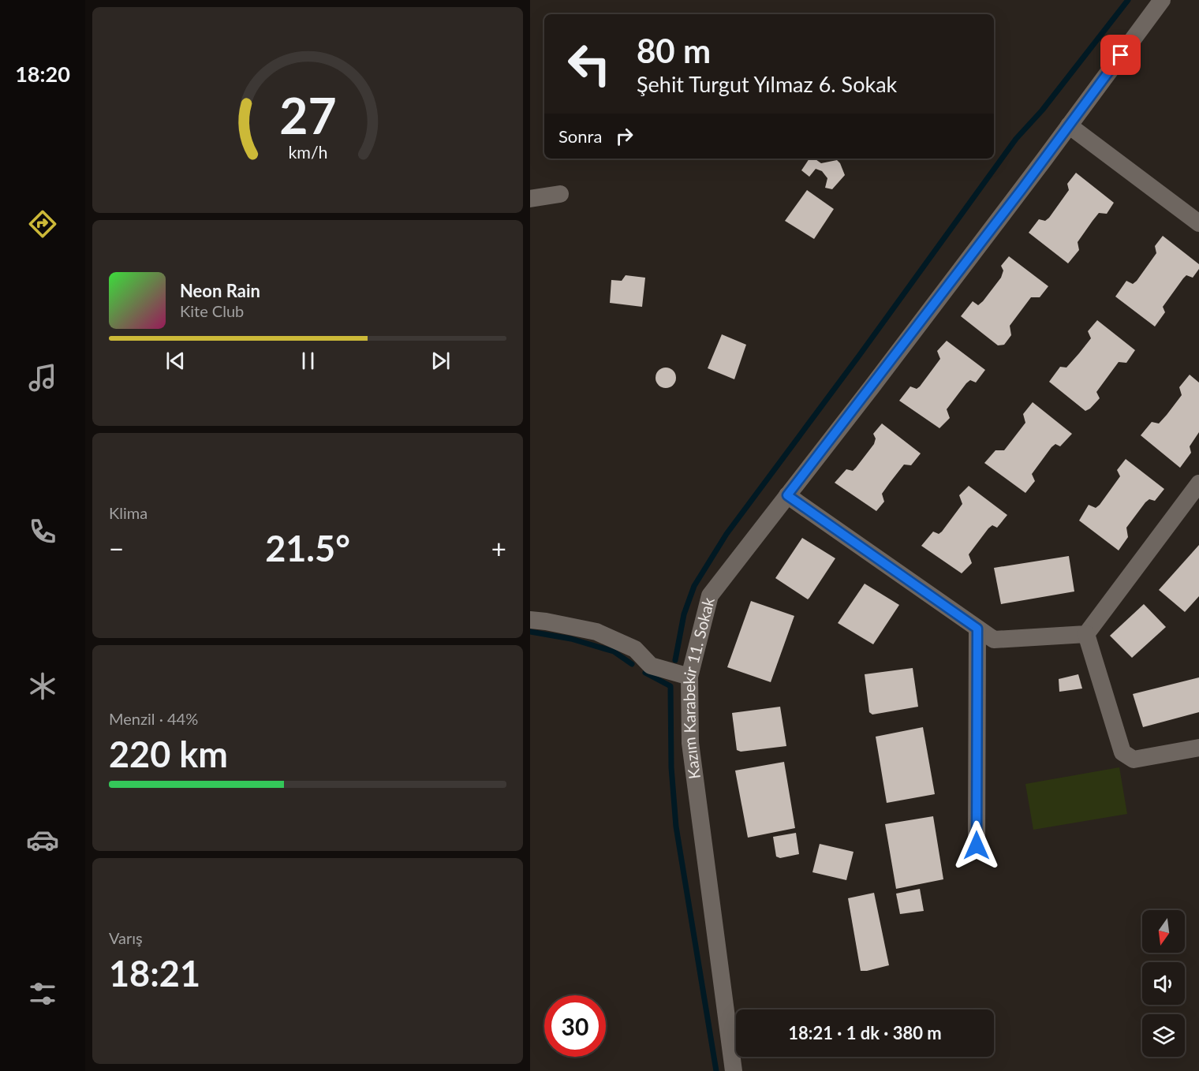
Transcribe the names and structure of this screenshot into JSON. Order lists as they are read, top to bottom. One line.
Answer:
{"streets":{"street":["Kazım Karabekir 11. Sokak"]},"north":"bottom","page":{"tabs":"18:20","turn":["80 m","Şehit Turgut Yılmaz 6. Sokak"],"then":"Sonra","song":["Neon Rain","Kite Club"],"tile":["Klima",["Menzil · 44%","220 km"],["Varış","18:21"]],"heat":["−","21.5°","+"],"limit":"30","trip":"18:21 · 1 dk · 380 m","gauge":["27","km/h"]}}
